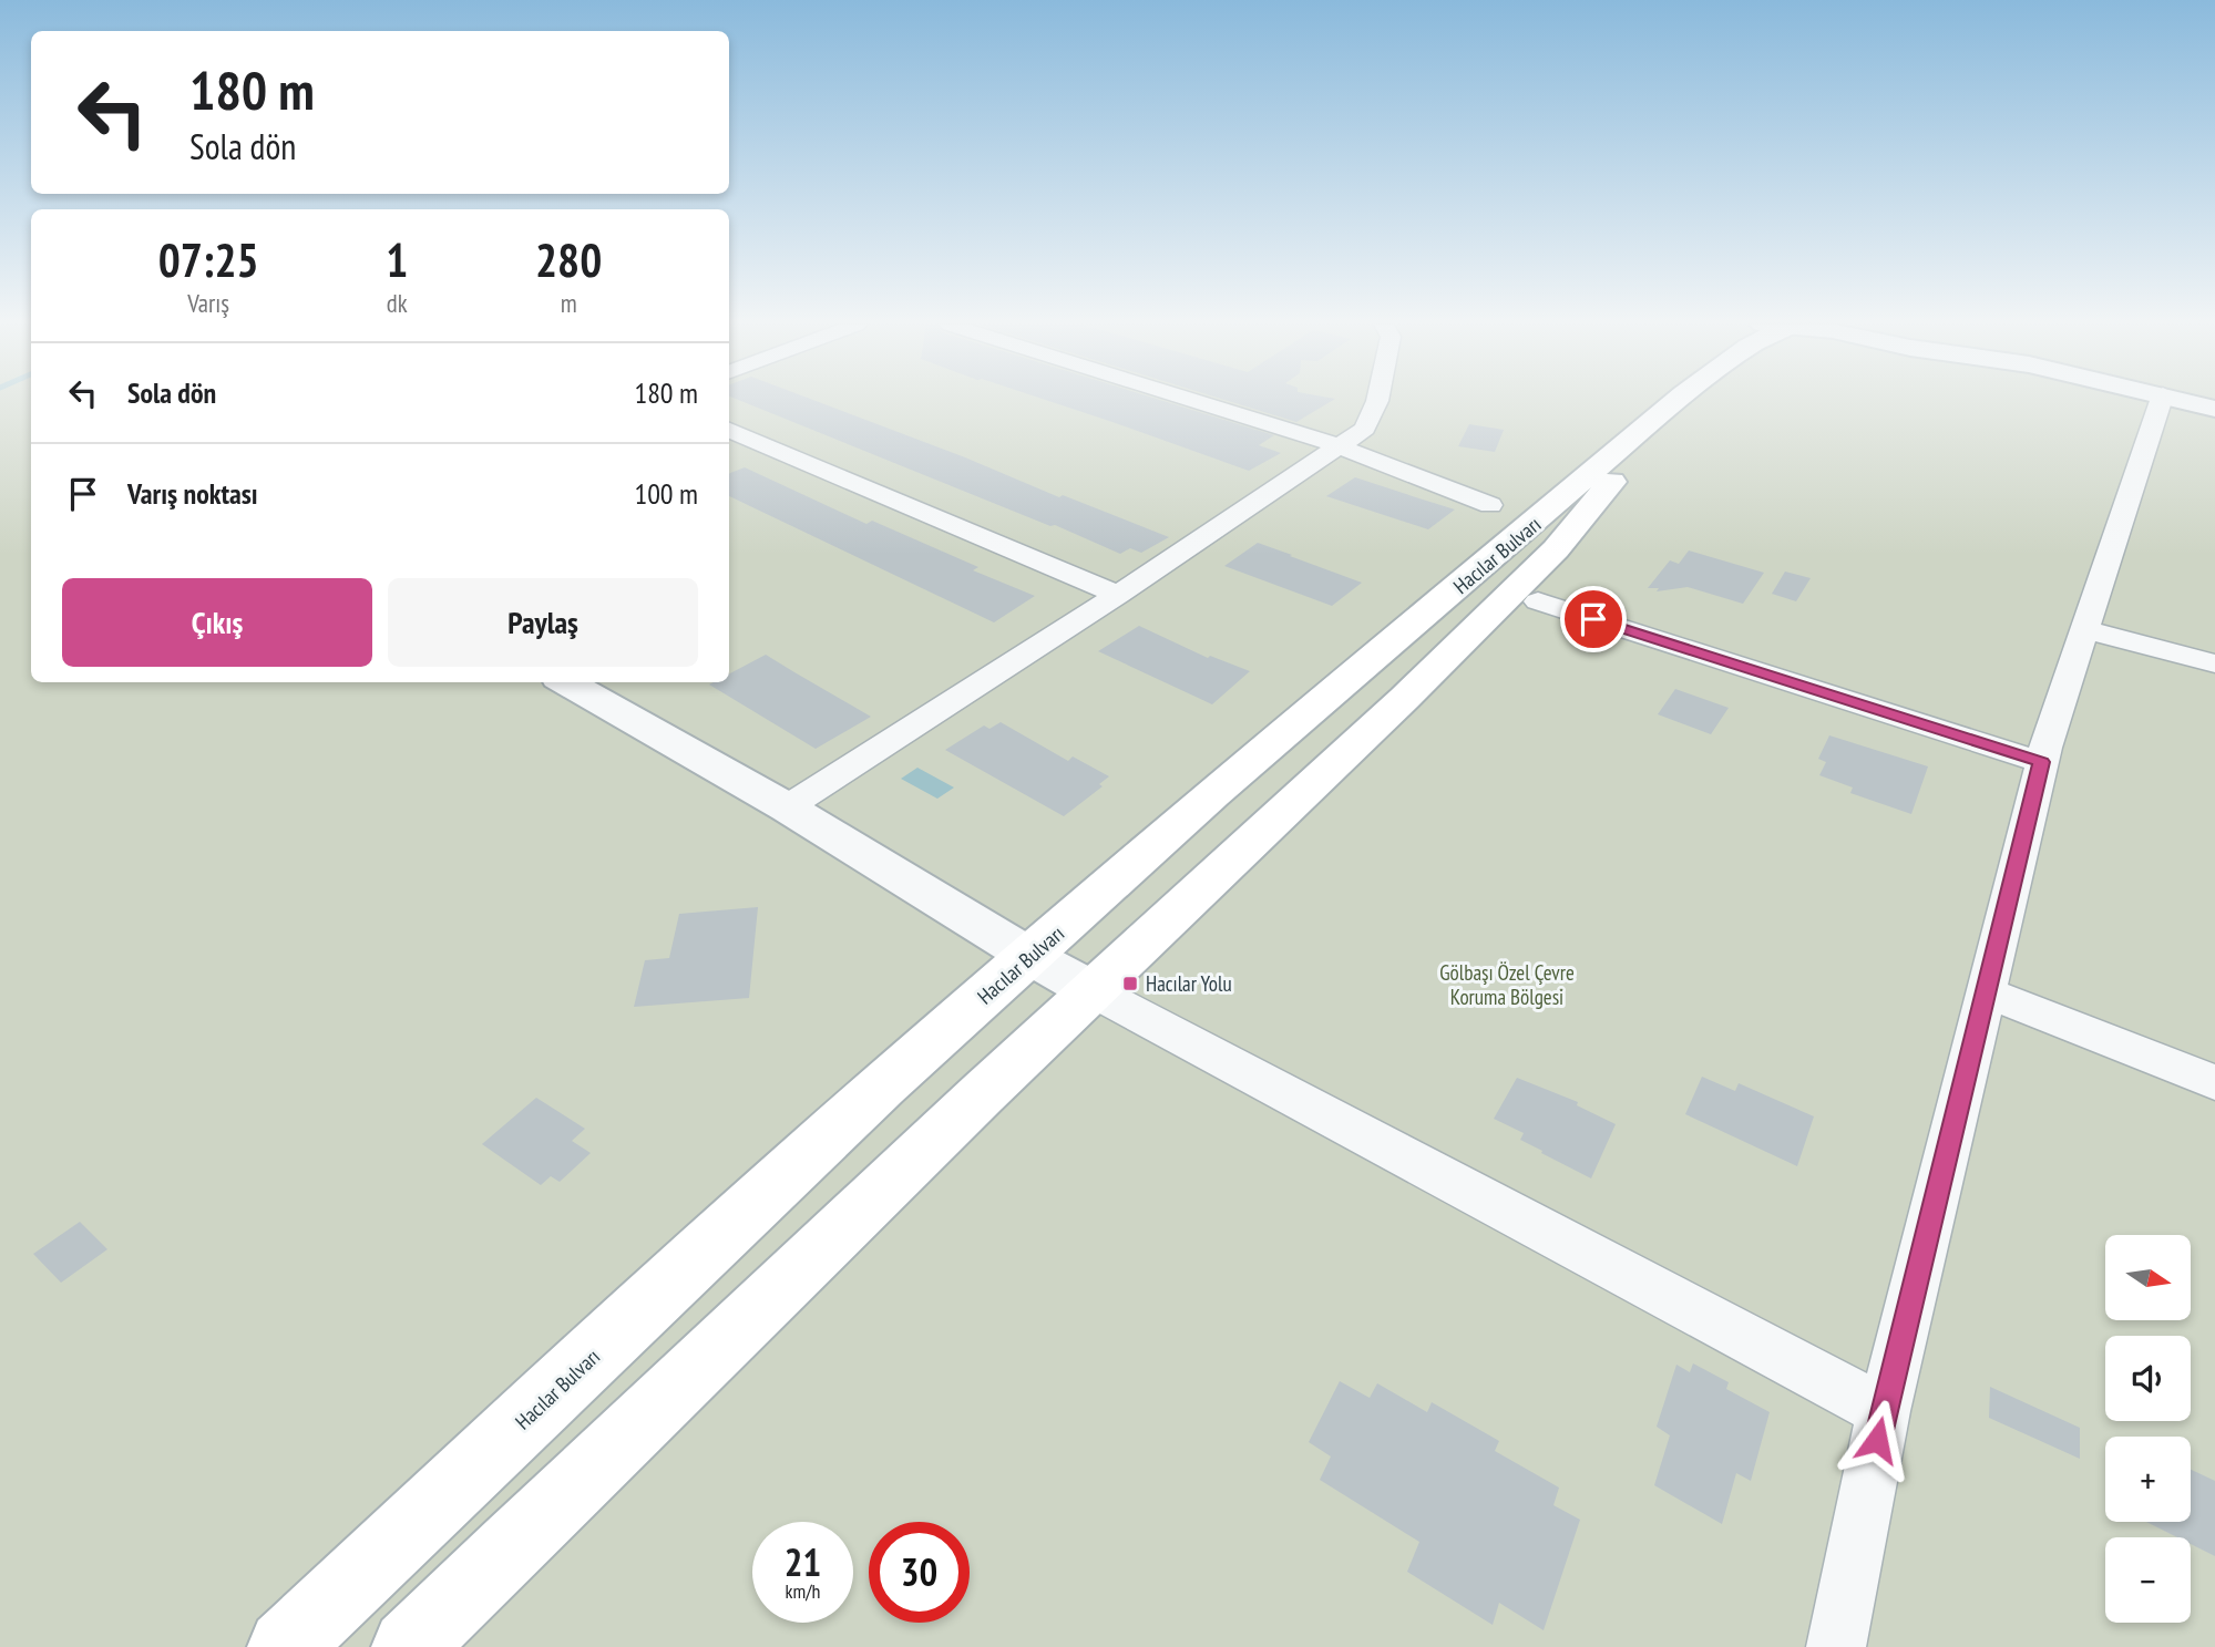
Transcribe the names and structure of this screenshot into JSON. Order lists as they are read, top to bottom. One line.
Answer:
{"streets":{"main road":["Hacılar Bulvarı"]},"parks":["Gölbaşı Özel Çevre Koruma Bölgesi"],"places":{"transit":["Hacılar Yolu"]},"north":"right","page":{"turn":["180 m","Sola dön"],"eta":["07:25","Varış","1","dk","280","m"],"list":[{"name":"Sola dön","value":"180 m"},{"name":"Varış noktası","value":"100 m"}],"buttons":["Çıkış","Paylaş"],"map_buttons":["+","−"],"speed":"21 km/h","limit":"30"}}
